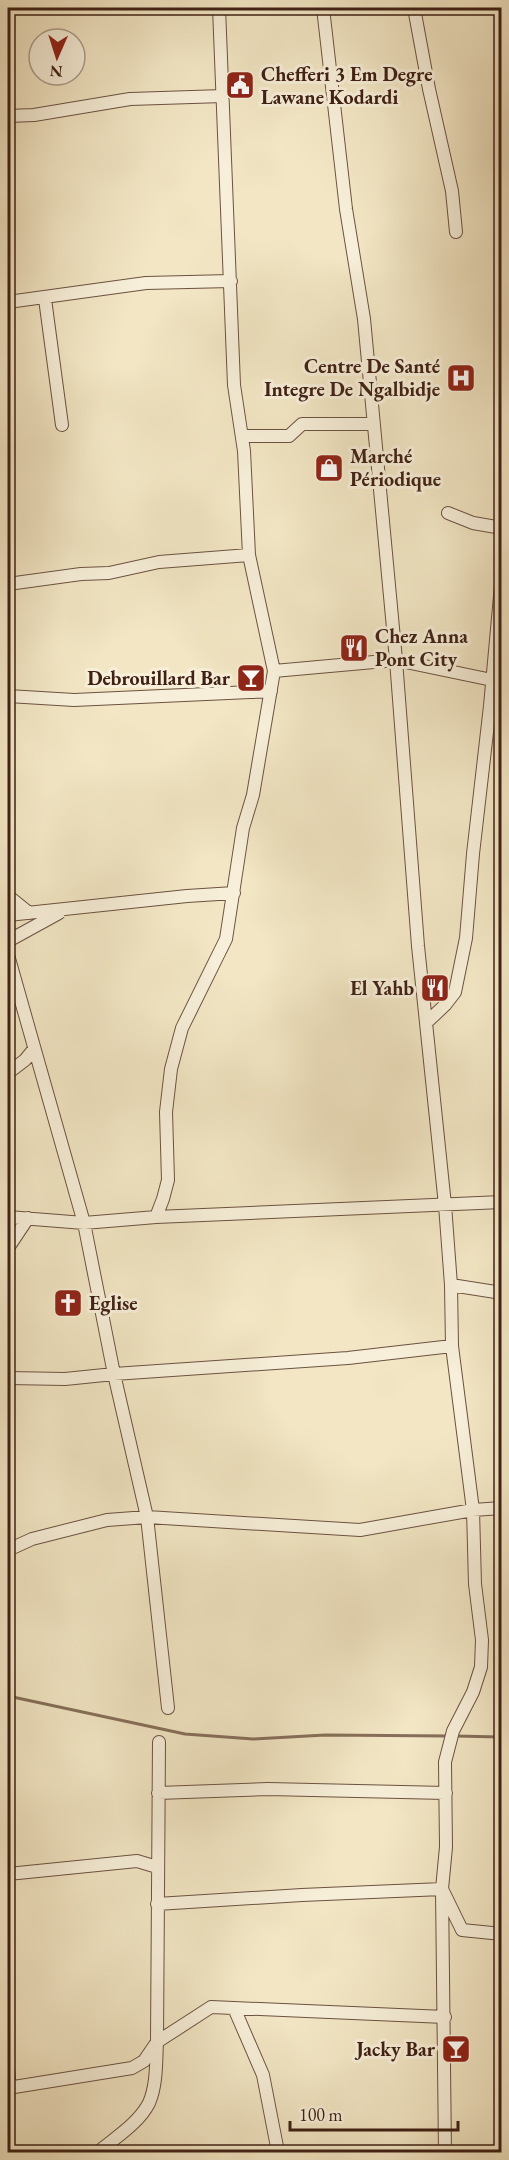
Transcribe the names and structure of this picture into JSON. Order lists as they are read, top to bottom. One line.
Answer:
{"places":{"public building":["Chefferi 3 Em Degre Lawane Kodardi"],"hospital":["Centre De Santé Integre De Ngalbidje"],"shop":["Marché Périodique"],"restaurant":["Chez Anna Pont City","El Yahb"],"bar":["Debrouillard Bar","Jacky Bar"],"church":["Eglise"]},"scale_bar":"100 m","north":"bottom"}
